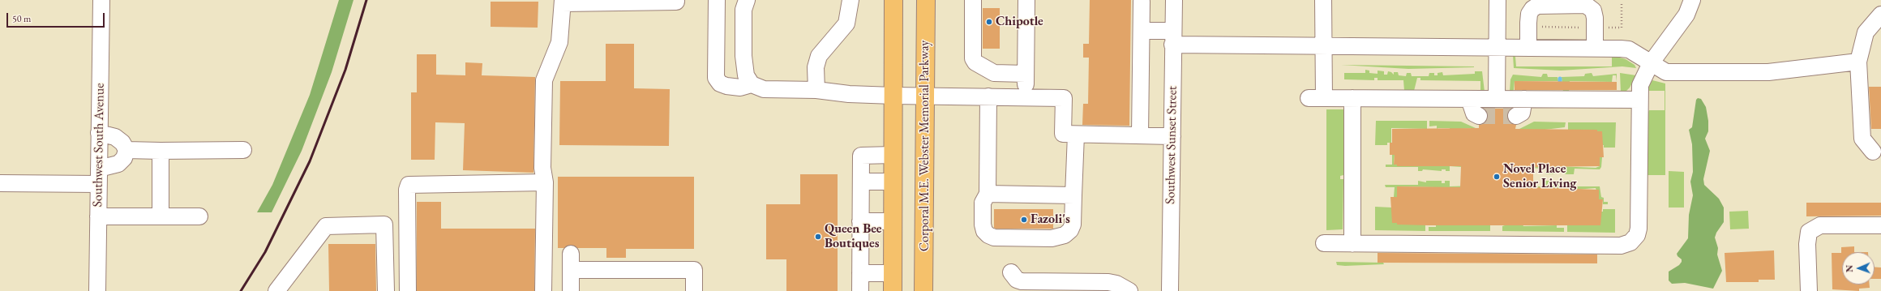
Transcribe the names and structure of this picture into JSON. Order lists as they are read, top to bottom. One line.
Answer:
{"streets":{"main road":["Corporal M.E. Webster Memorial Parkway"],"street":["Southwest South Avenue","Southwest Sunset Street"]},"places":["Chipotle","Novel Place Senior Living","Fazoli's","Queen Bee Boutiques"],"scale_bar":"50 m","north":"left"}
